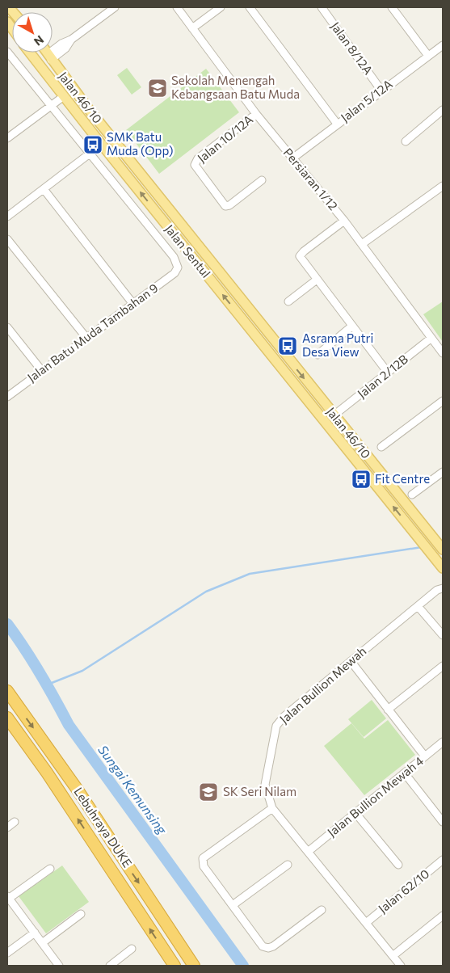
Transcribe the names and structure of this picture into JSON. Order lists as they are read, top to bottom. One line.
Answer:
{"streets":{"highway":["Lebuhraya DUKE"],"main road":["Jalan 46/10","Jalan Sentul"],"street":["Jalan 8/12A","Jalan 5/12A","Jalan 10/12A","Persiaran 1/12","Jalan Batu Muda Tambahan 9","Jalan 2/12B","Jalan Bullion Mewah","Jalan Bullion Mewah 4","Jalan 62/10"]},"crossings":[["Jalan 8/12A","Jalan 5/12A"],["Jalan 46/10","Jalan Sentul"],["Jalan 46/10","Jalan 2/12B"],["Jalan 5/12A","Persiaran 1/12"],["Jalan 10/12A","Persiaran 1/12"],["Persiaran 1/12","Jalan 2/12B"],["Jalan Bullion Mewah","Jalan Bullion Mewah 4"],["Jalan Bullion Mewah","Jalan 62/10"]],"water":["Sungai Kemunsing"],"places":{"school or university":["Sekolah Menengah Kebangsaan Batu Muda","SK Seri Nilam"],"bus stop":["SMK Batu Muda (Opp)","Asrama Putri Desa View","Fit Centre"]},"north":"bottom right"}
